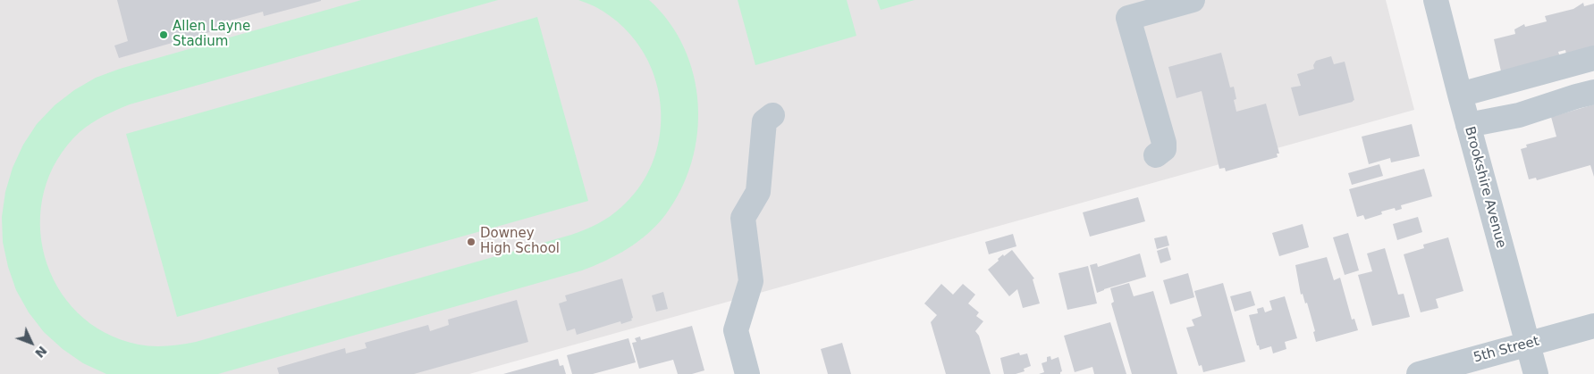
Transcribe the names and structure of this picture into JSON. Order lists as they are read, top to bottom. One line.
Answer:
{"streets":{"street":["Brookshire Avenue","5th Street"]},"crossings":[["Brookshire Avenue","5th Street"]],"places":["Allen Layne Stadium","Downey High School"],"north":"bottom right"}
